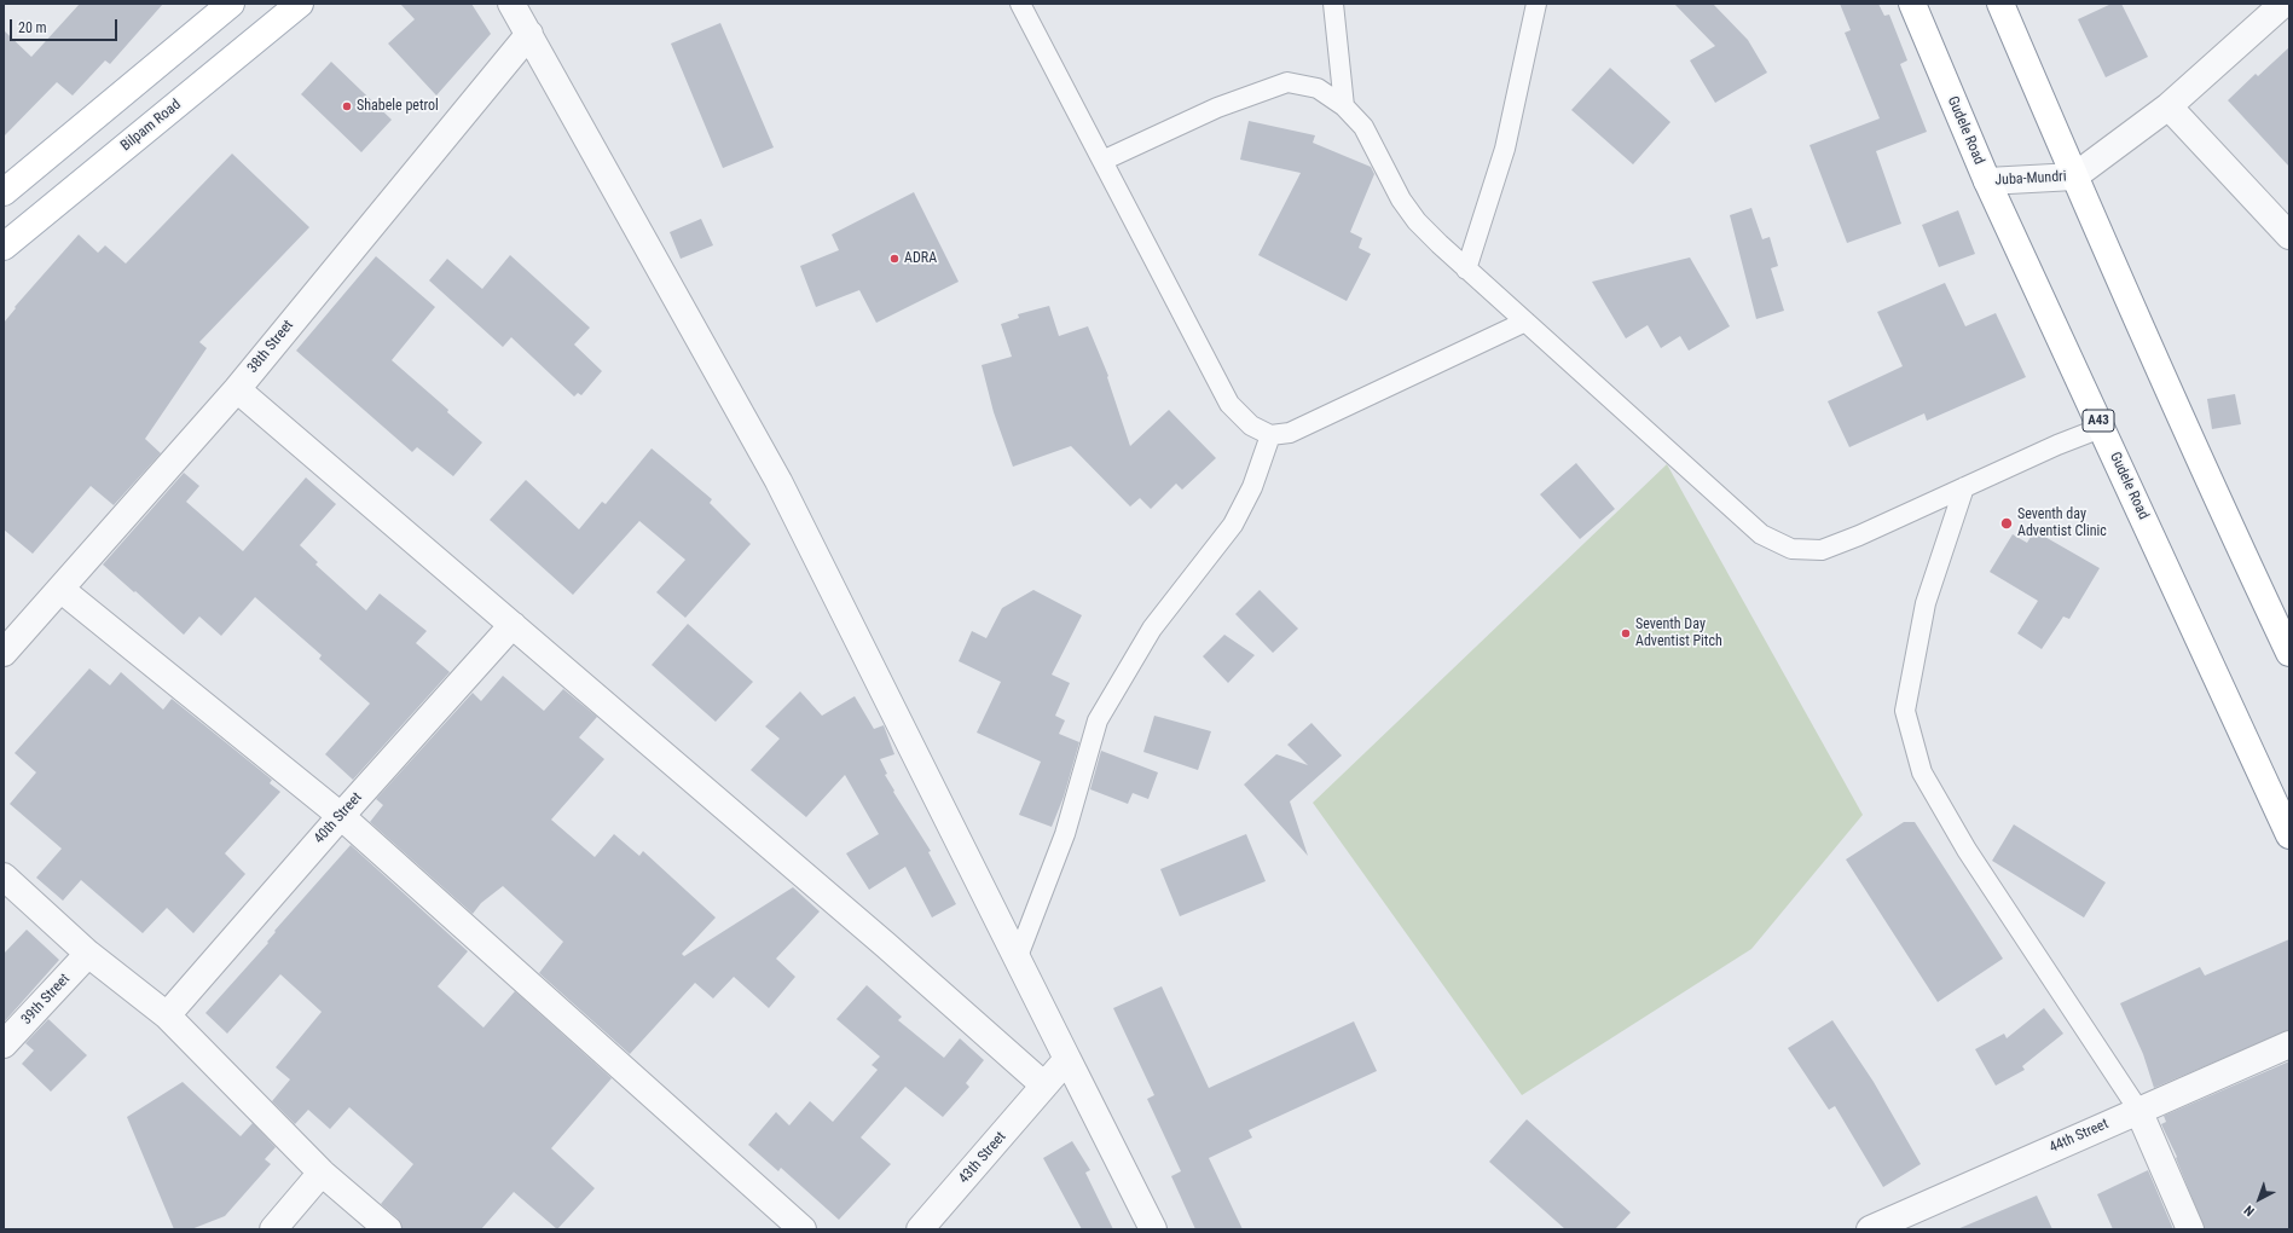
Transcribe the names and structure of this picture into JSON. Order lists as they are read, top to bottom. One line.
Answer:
{"streets":{"main road":["Bilpam Road","Gudele Road","A43"],"street":["Juba-Mundri","38th Street","40th Street","39th Street","44th Street","43th Street"]},"crossings":[["Gudele Road","Juba-Mundri"]],"places":["Shabele petrol","ADRA","Seventh day Adventist Clinic","Seventh Day Adventist Pitch"],"scale_bar":"20 m","north":"bottom left"}
